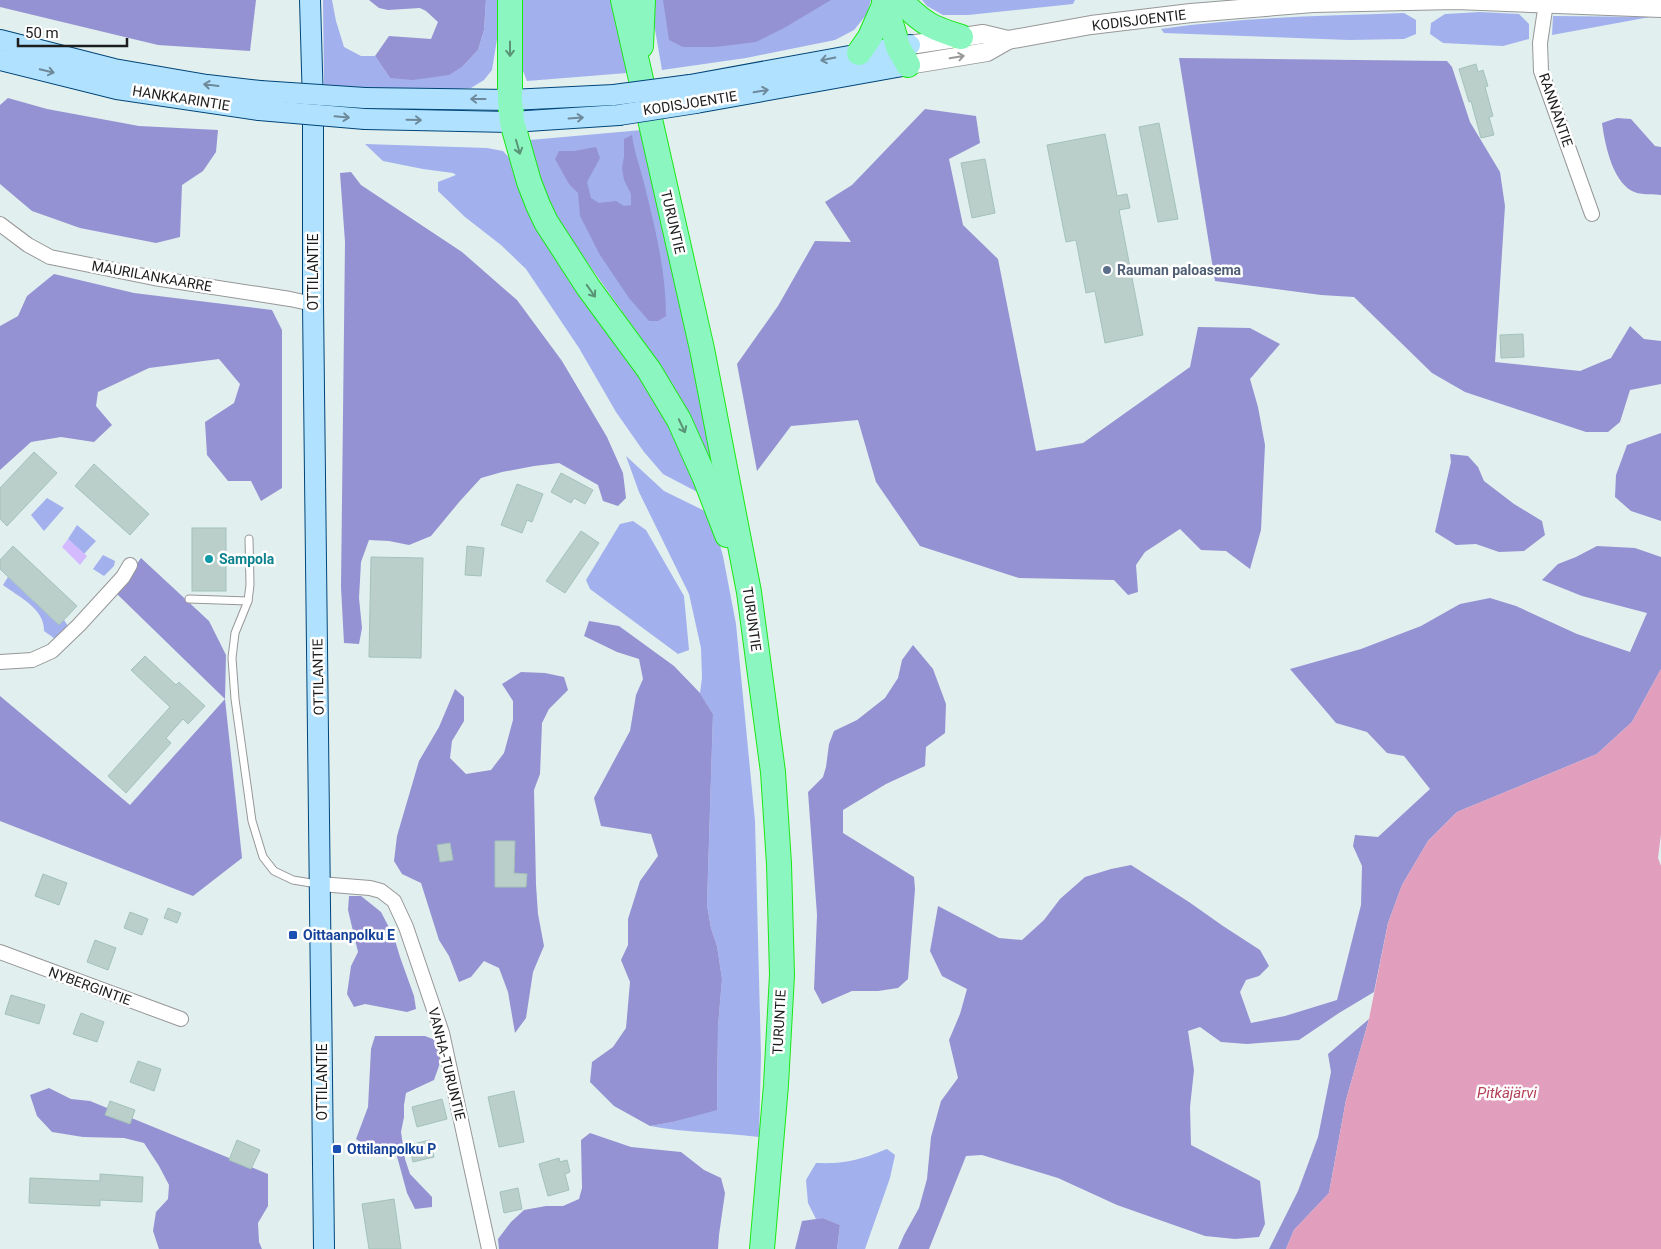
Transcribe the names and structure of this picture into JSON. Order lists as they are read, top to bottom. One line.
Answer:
{"streets":{"highway":["TURUNTIE"],"main road":["KODISJOENTIE","HANKKARINTIE","OTTILANTIE"],"street":["RANNANTIE","MAURILANKAARRE","NYBERGINTIE","VANHA-TURUNTIE"]},"crossings":[["KODISJOENTIE","HANKKARINTIE"],["KODISJOENTIE","RANNANTIE"],["OTTILANTIE","MAURILANKAARRE"],["OTTILANTIE","VANHA-TURUNTIE"]],"water":["Pitkäjärvi"],"places":{"other":["Rauman paloasema","Sampola"],"transit":["Oittaanpolku E","Ottilanpolku P"]},"scale_bar":"50 m"}
